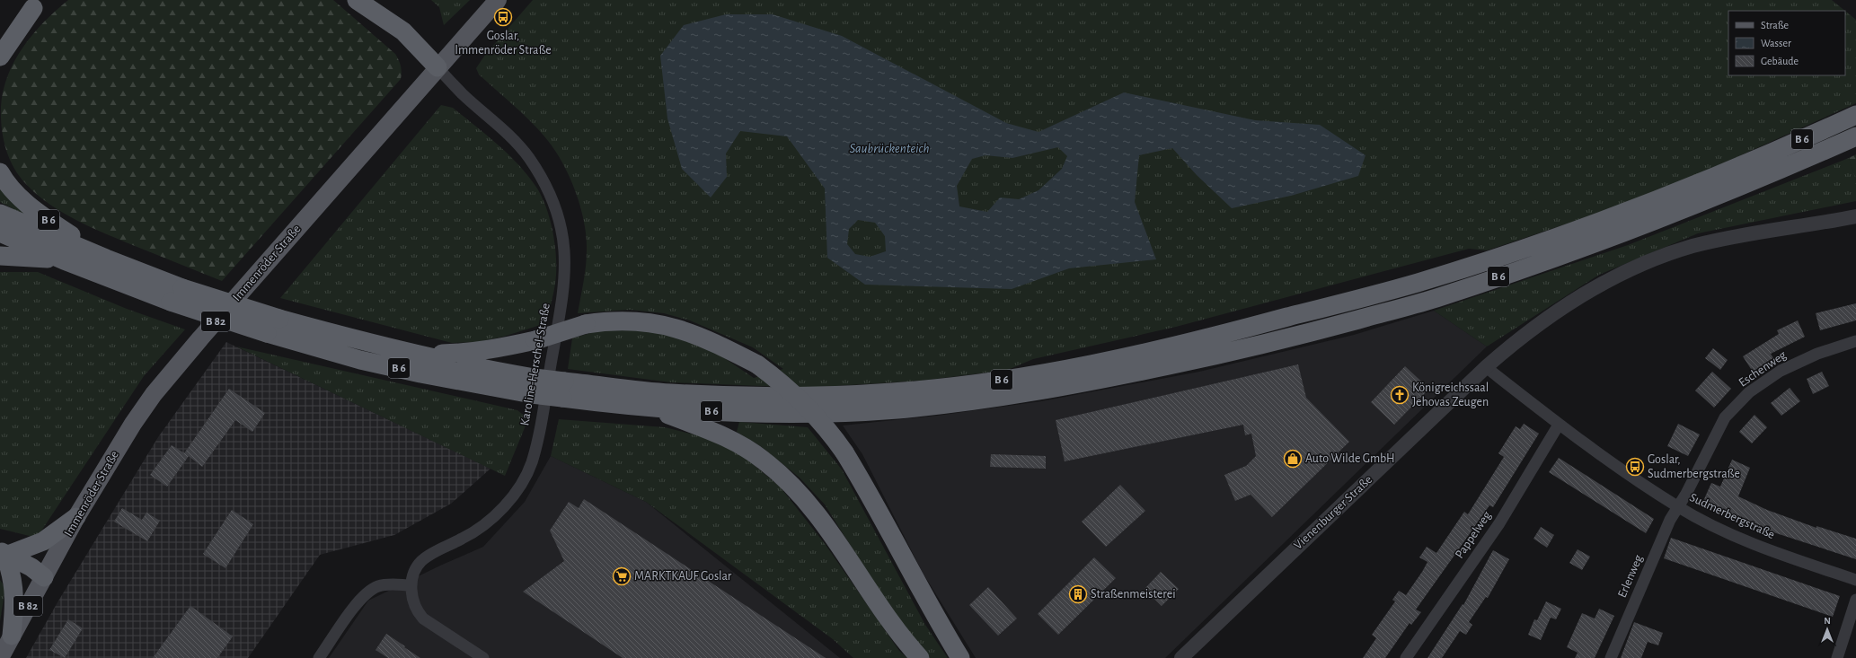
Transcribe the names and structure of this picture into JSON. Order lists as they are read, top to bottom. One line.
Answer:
{"streets":{"highway":["B 6"],"main road":["Immenröder Straße","B 82"],"street":["Karoline-Herschel-Straße","Eschenweg","Vienenburger Straße","Sudmerbergstraße","Pappelweg","Erlenweg"]},"crossings":[["Immenröder Straße","Karoline-Herschel-Straße"],["Eschenweg","Sudmerbergstraße"],["Eschenweg","Erlenweg"],["Vienenburger Straße","Sudmerbergstraße"],["Sudmerbergstraße","Pappelweg"],["Sudmerbergstraße","Erlenweg"]],"water":["Saubrückenteich"],"places":{"bus stop":["Goslar, Immenröder Straße","Goslar, Sudmerbergstraße"],"church":["Königreichssaal Jehovas Zeugen"],"shop":["Auto Wilde GmbH"],"supermarket":["MARKTKAUF Goslar"],"building":["Straßenmeisterei"]},"legend":["Straße","Wasser","Gebäude"],"north":"top"}
